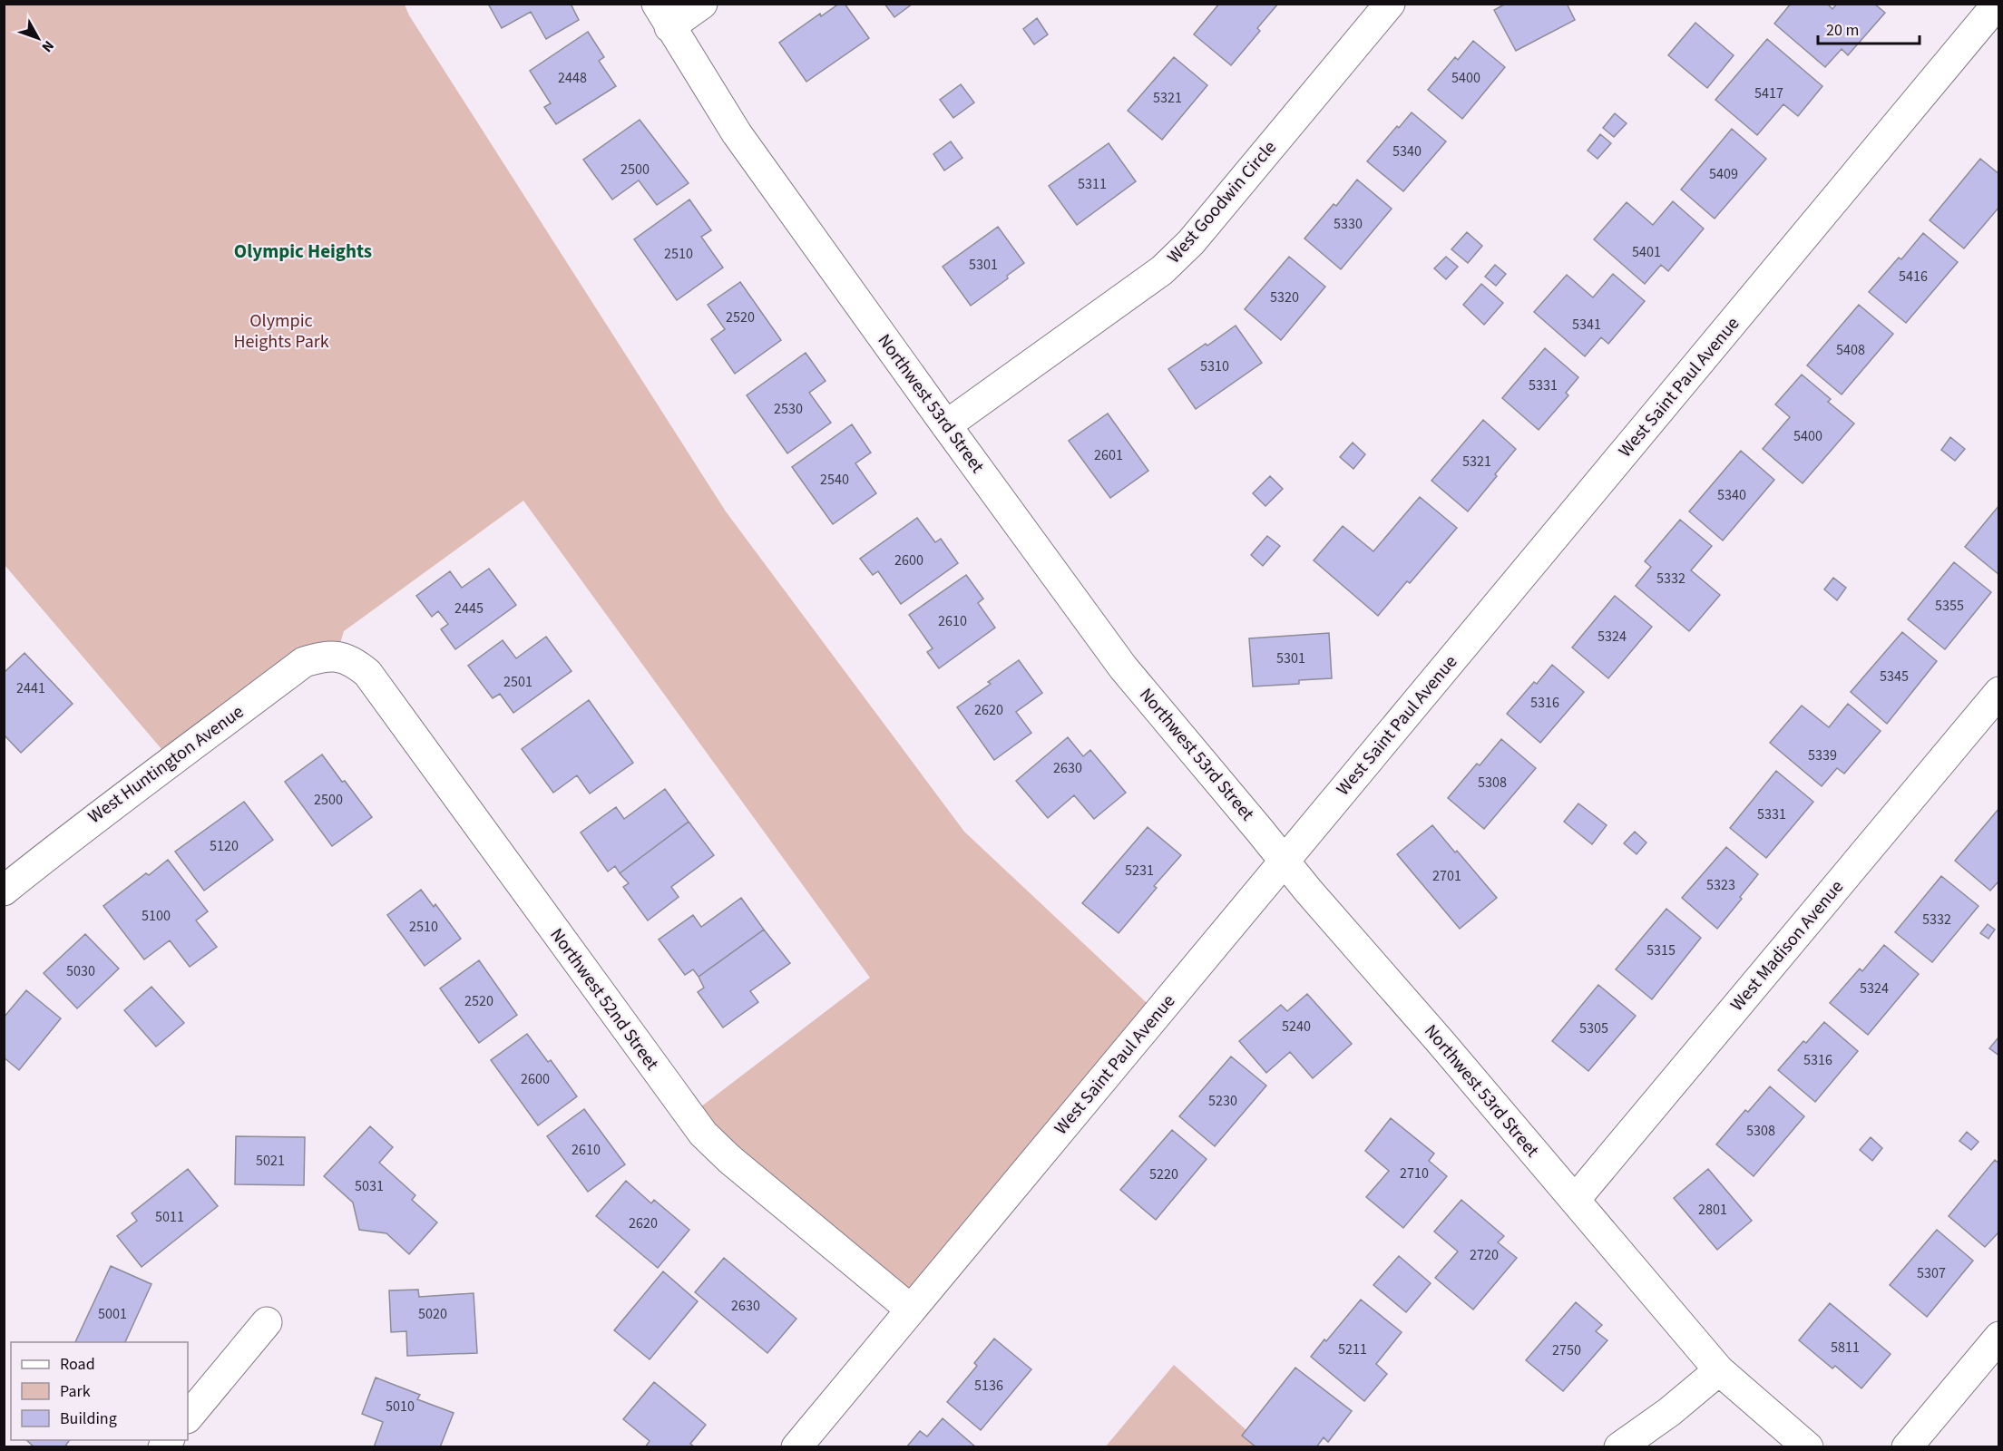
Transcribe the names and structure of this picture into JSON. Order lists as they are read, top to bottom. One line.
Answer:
{"streets":{"street":["West Goodwin Circle","West Saint Paul Avenue","Northwest 53rd Street","West Huntington Avenue","West Madison Avenue","Northwest 52nd Street"]},"crossings":[["West Goodwin Circle","Northwest 53rd Street"],["West Saint Paul Avenue","Northwest 53rd Street"],["West Saint Paul Avenue","Northwest 52nd Street"],["Northwest 53rd Street","West Madison Avenue"],["West Huntington Avenue","Northwest 52nd Street"]],"districts":["Olympic Heights"],"parks":["Olympic Heights Park"],"house_numbers":["2448","5400","5417","5321","5340","2500","5409","5311","5330","5401","2510","5301","5416","5320","2520","5341","5408","5310","5331","2530","5400","2601","5321","2540","5340","2600","5332","5355","2445","2610","5324","5301","5345","2501","2441","5316","2620","5339","2630","5308","2500","5331","5120","5231","2701","5323","5100","5332","2510","5315","5030","5324","2520","5240","5305","5316","2600","5230","5308","2610","5021","2710","5220","5031","2801","5011","2620","2720","5307","2630","5001","5020","5811","5211","2750","5136","5010"],"legend":["Road","Park","Building"],"scale_bar":"20 m","north":"bottom right"}
